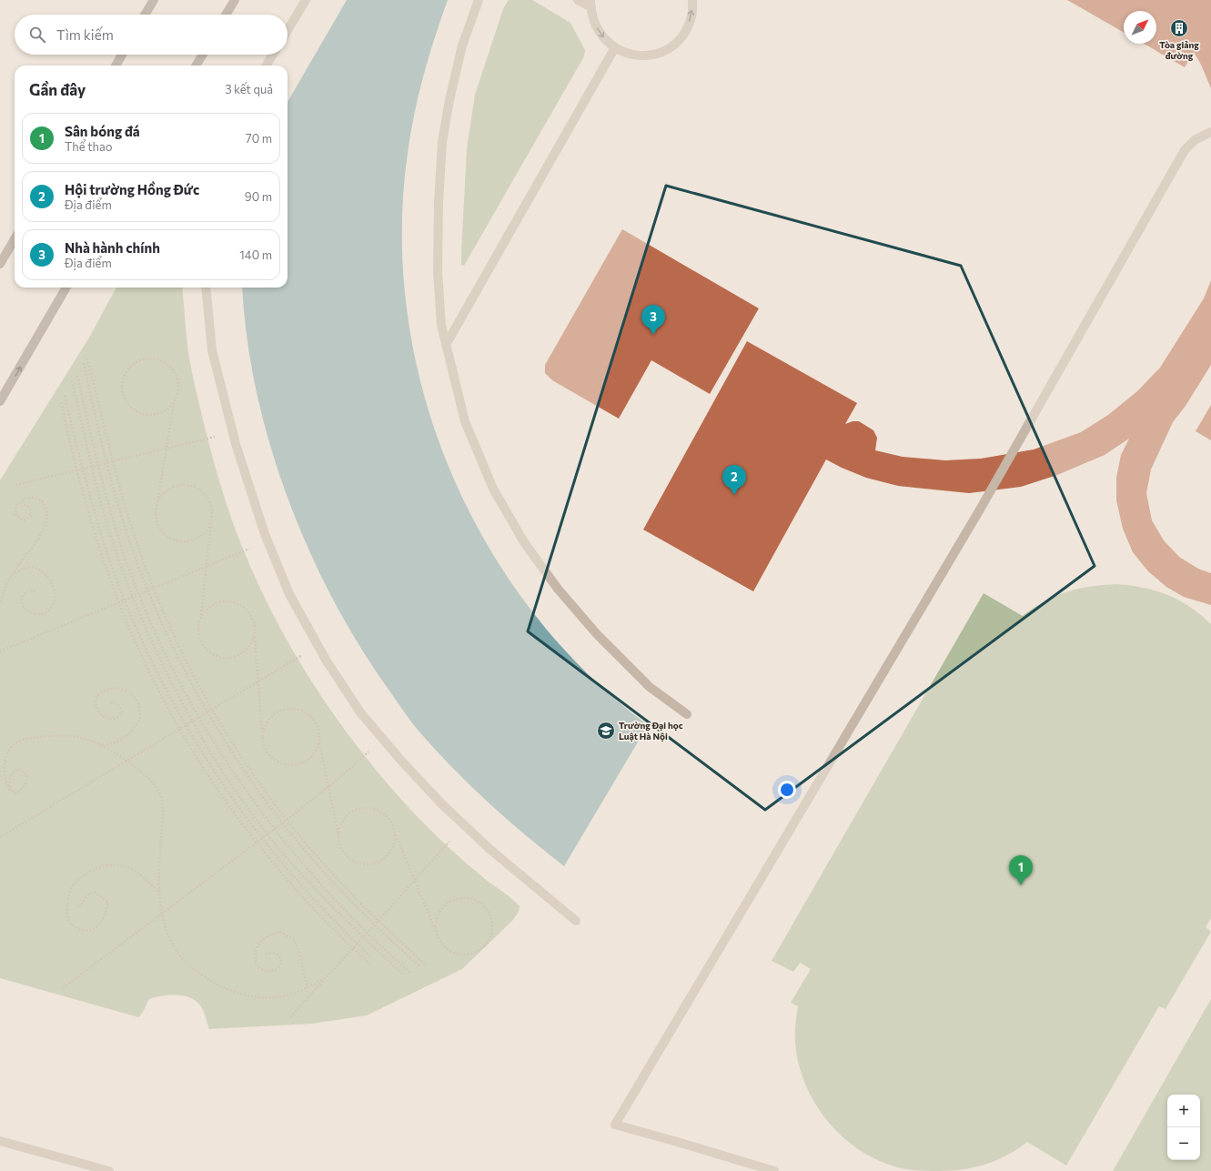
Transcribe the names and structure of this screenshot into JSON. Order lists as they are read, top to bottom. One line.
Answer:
{"places":{"building":["Tòa giảng đường"],"school or university":["Trường Đại học Luật Hà Nội"]},"north":"top right","page":{"search":"Tìm kiếm","heading":["Gần đây","3 kết quả"],"list":[{"mark":"1","name":"Sân bóng đá","note":"Thể thao","value":"70 m"},{"mark":"2","name":"Hội trường Hồng Đức","note":"Địa điểm","value":"90 m"},{"mark":"3","name":"Nhà hành chính","note":"Địa điểm","value":"140 m"}],"pins":["3","2","1"],"map_buttons":["+","−"]}}
